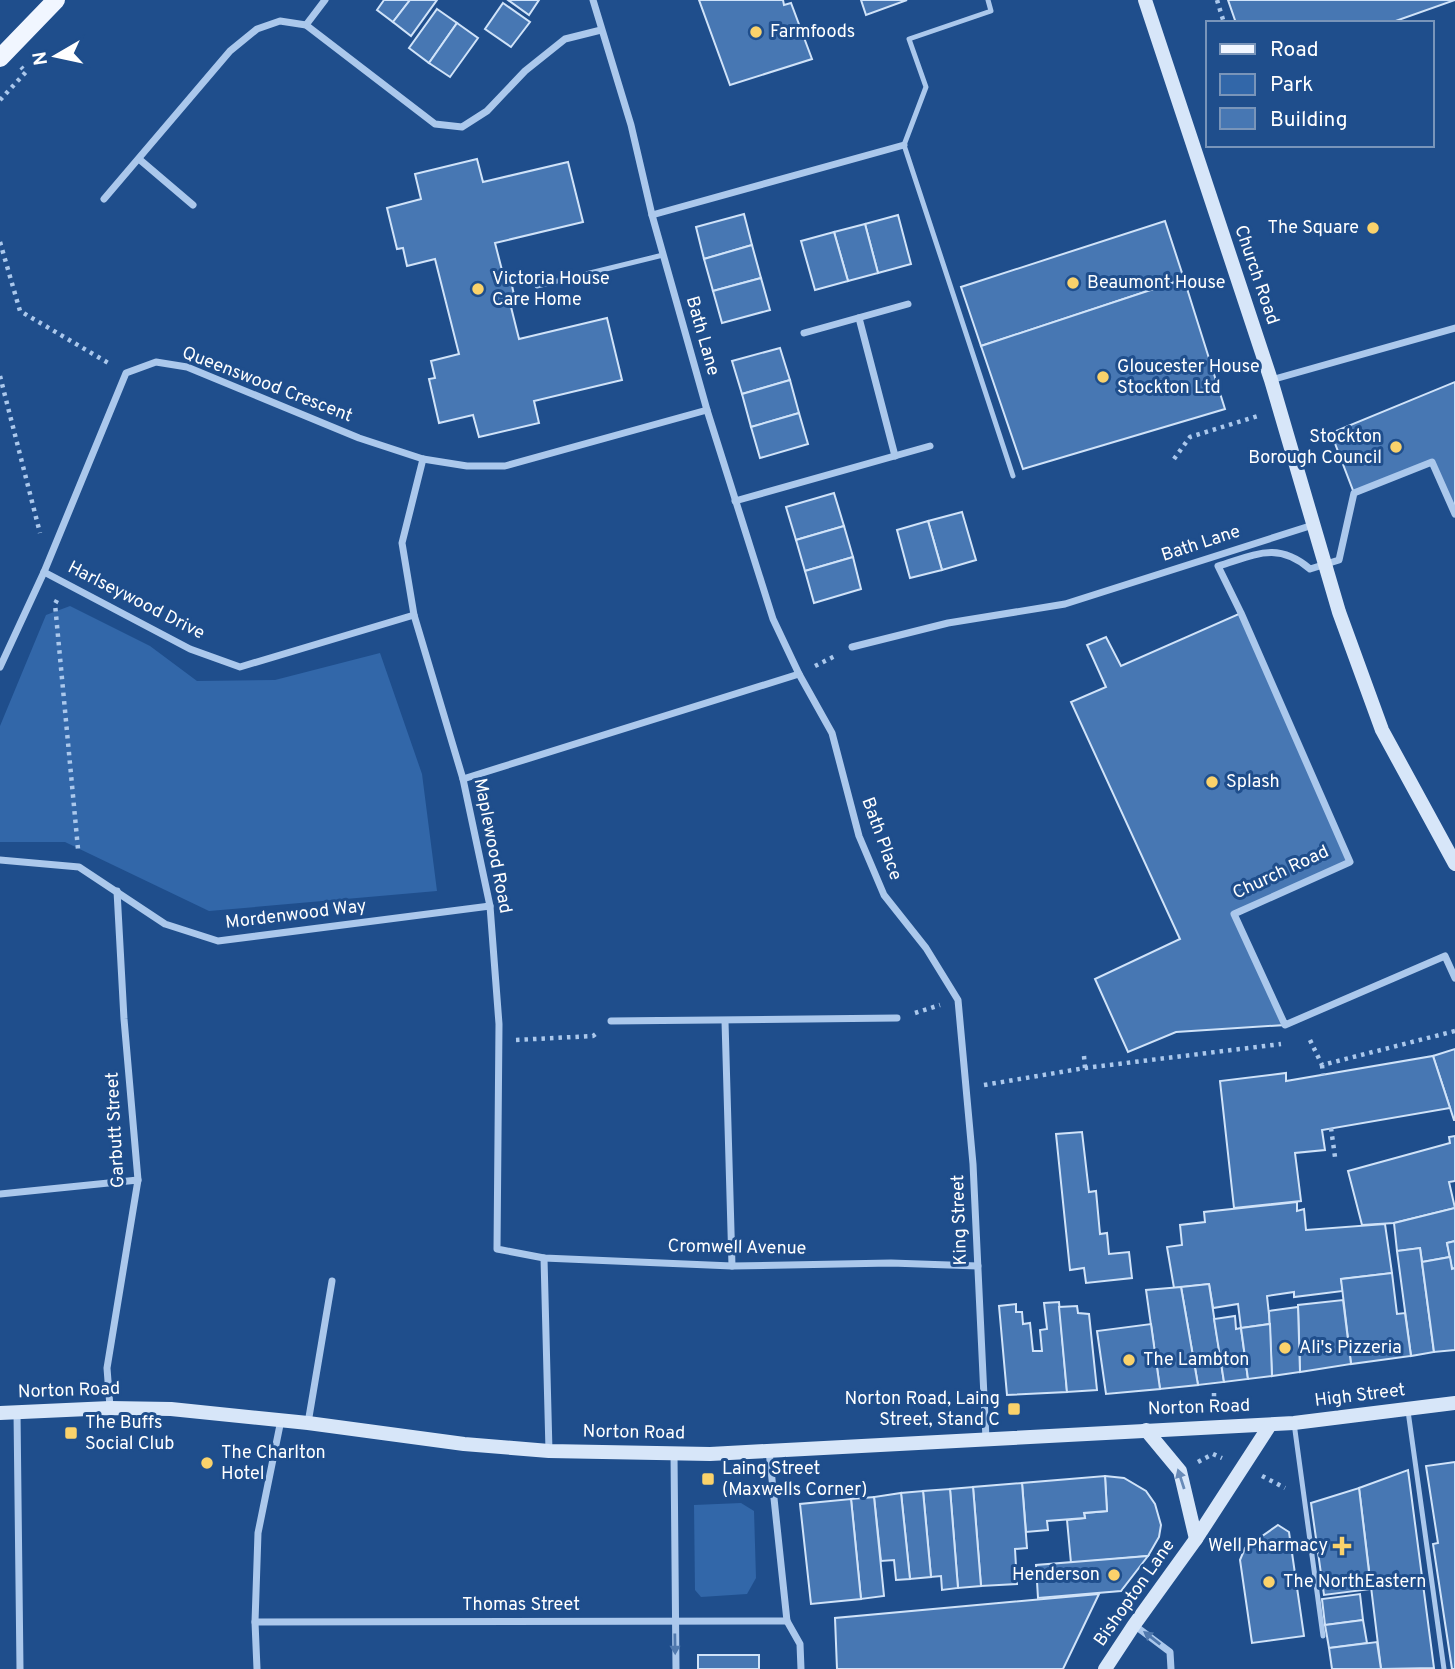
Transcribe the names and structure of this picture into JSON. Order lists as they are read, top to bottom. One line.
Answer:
{"streets":{"street":["Church Road","Bath Lane","Queenswood Crescent","Harlseywood Drive","Bath Place","Maplewood Road","Mordenwood Way","Garbutt Street","King Street","Cromwell Avenue","Norton Road","High Street","Bishopton Lane","Thomas Street"]},"crossings":[["Church Road","Bath Lane"],["Bath Lane","Queenswood Crescent"],["Bath Lane","Bath Place"],["Queenswood Crescent","Maplewood Road"],["Harlseywood Drive","Maplewood Road"],["Bath Place","King Street"],["Maplewood Road","Mordenwood Way"],["Maplewood Road","Cromwell Avenue"],["Mordenwood Way","Garbutt Street"],["Garbutt Street","Norton Road"],["King Street","Cromwell Avenue"],["King Street","Norton Road"],["Norton Road","High Street"],["Norton Road","Bishopton Lane"],["High Street","Bishopton Lane"]],"places":{"other":["Farmfoods","The Square","Beaumont House","Victoria House Care Home","Gloucester House Stockton Ltd","Stockton Borough Council","Splash","Ali's Pizzeria","The Lambton","The Charlton Hotel","Henderson","The NorthEastern"],"transit":["Norton Road, Laing Street, Stand C","The Buffs Social Club","Laing Street (Maxwells Corner)"],"health":["Well Pharmacy"]},"legend":["Road","Park","Building"],"north":"left"}
